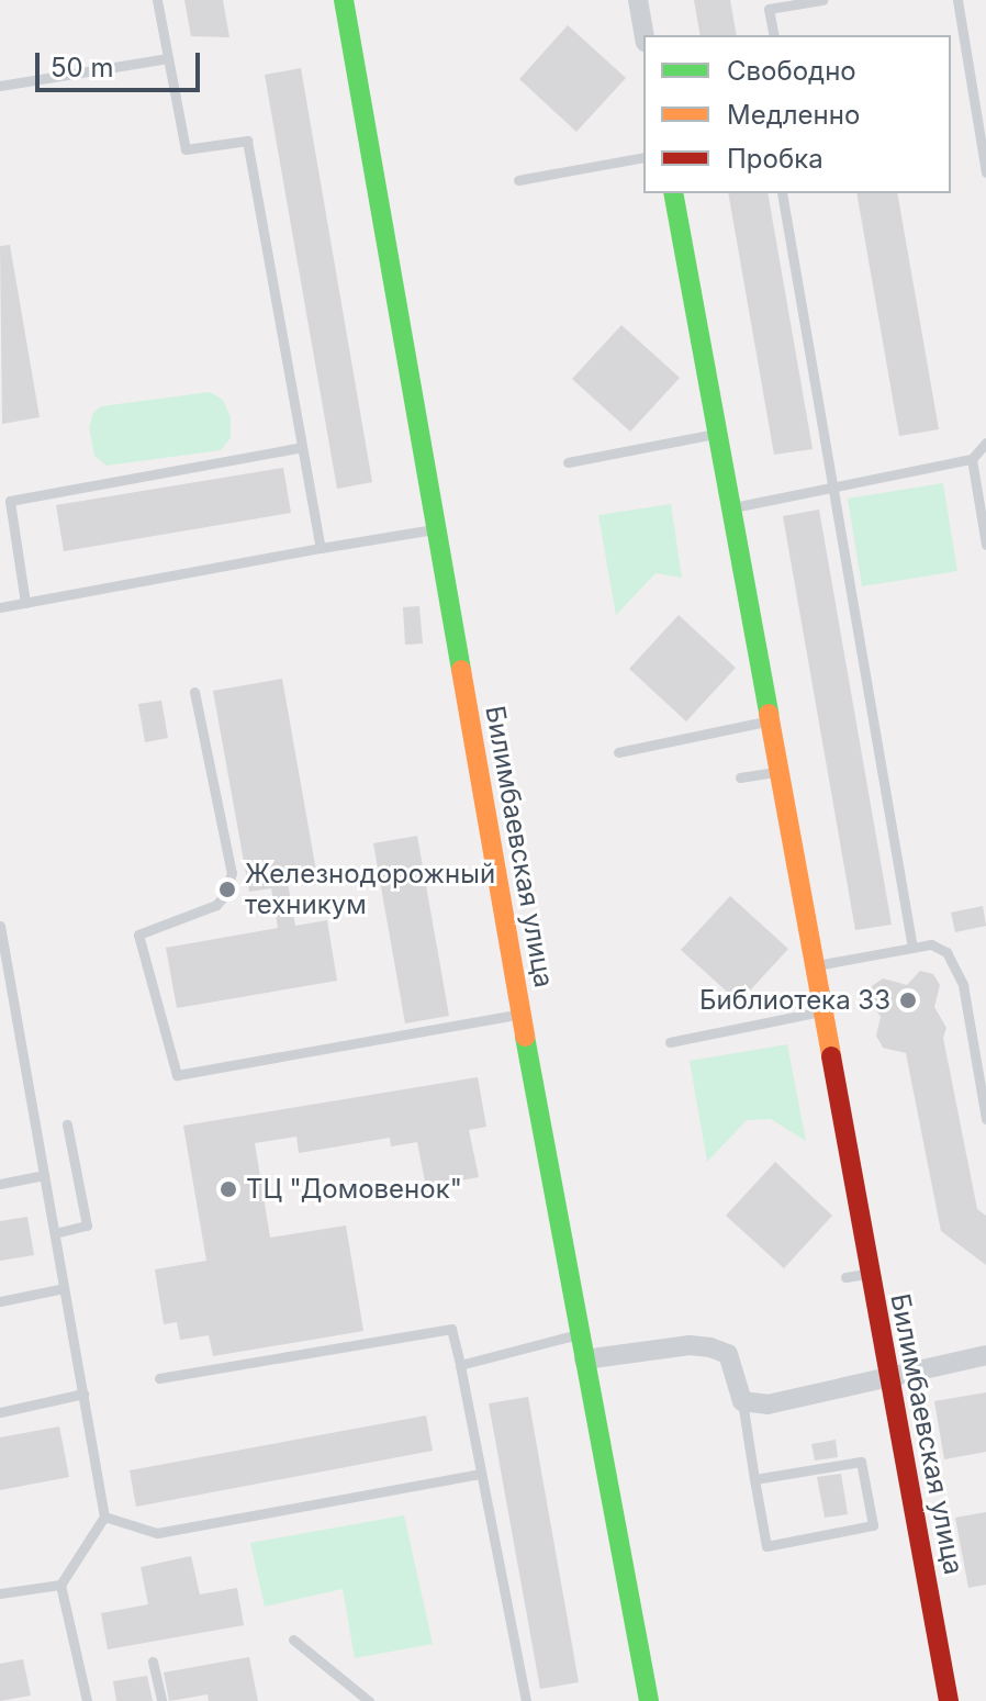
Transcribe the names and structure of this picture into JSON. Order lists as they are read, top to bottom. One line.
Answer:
{"streets":{"main road":["Билимбаевская улица"]},"places":["Железнодорожный техникум","Библиотека 33","ТЦ \"Домовенок\""],"legend":["Свободно","Медленно","Пробка"],"scale_bar":"50 m"}
